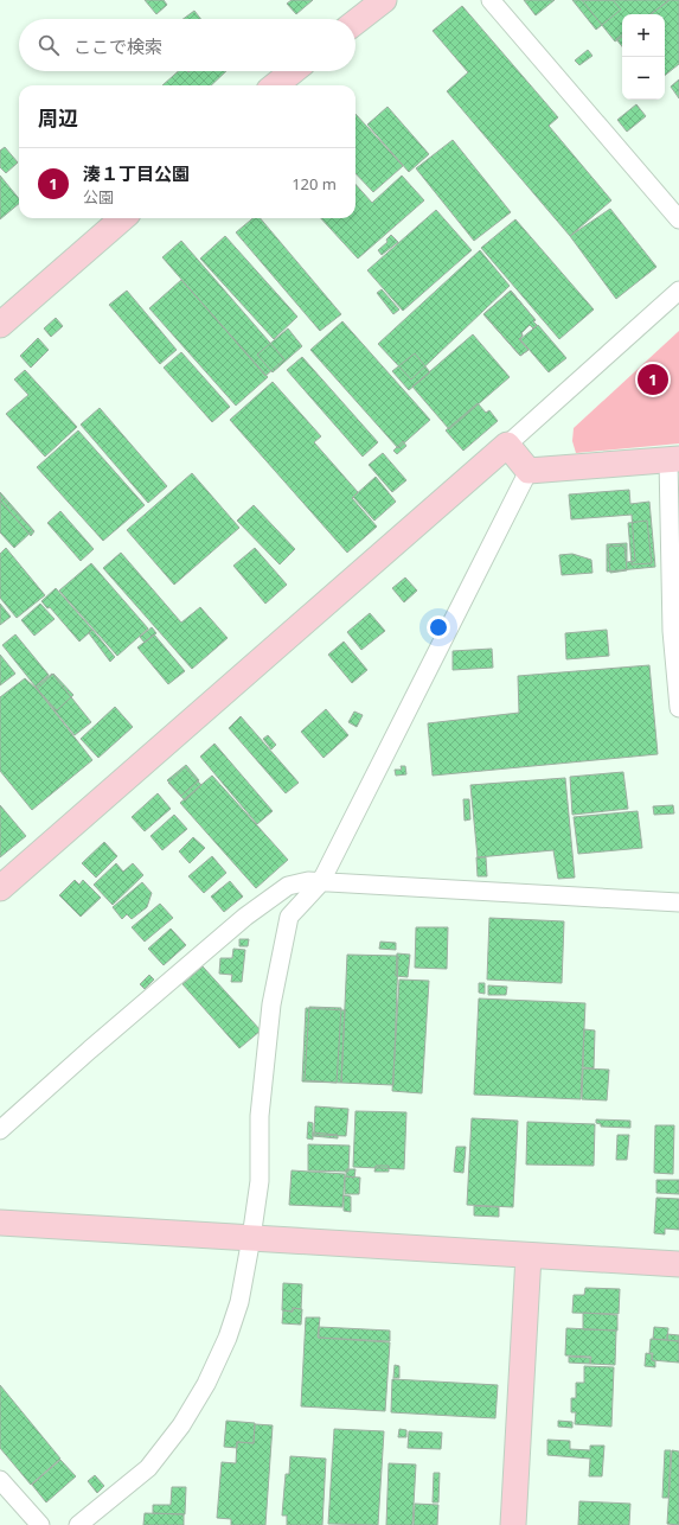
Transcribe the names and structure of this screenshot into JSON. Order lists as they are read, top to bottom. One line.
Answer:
{"page":{"map_buttons":["+","−"],"search":"ここで検索","heading":"周辺","list":[{"mark":"1","name":"湊１丁目公園","note":"公園","value":"120 m"}],"pins":"1"}}
